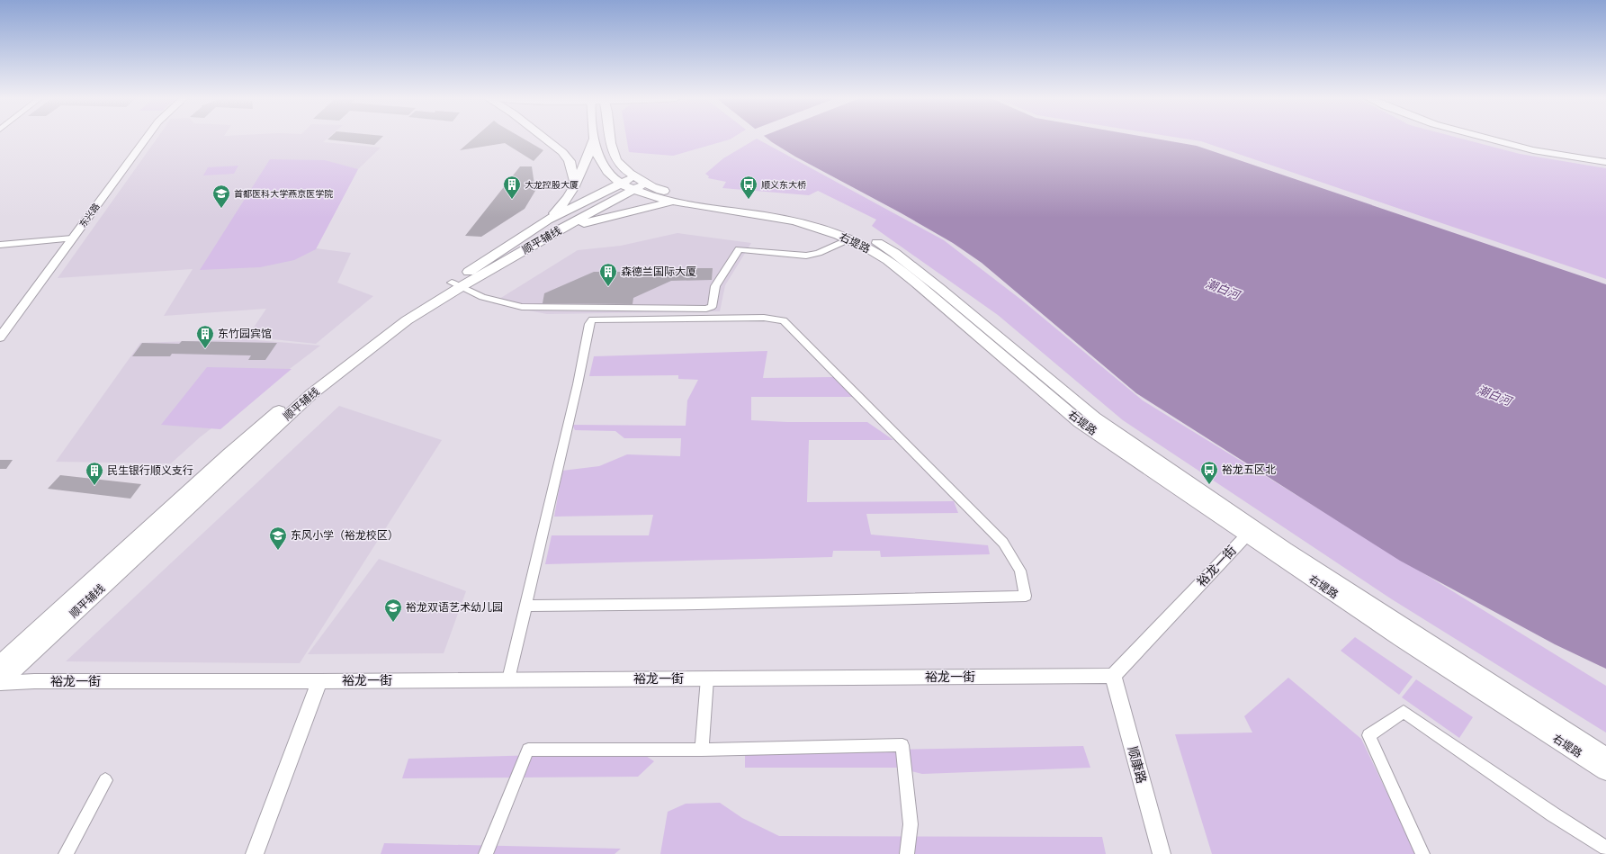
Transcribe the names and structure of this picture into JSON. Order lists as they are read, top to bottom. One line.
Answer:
{"streets":{"main road":["顺平辅线","右堤路"],"street":["东兴路","裕龙一街","顺康路"]},"crossings":[["顺平辅线","右堤路"],["顺平辅线","裕龙一街"],["右堤路","裕龙一街"],["裕龙一街","顺康路"]],"water":["潮白河"],"places":{"building":["大龙控股大厦","森德兰国际大厦","东竹园宾馆","民生银行顺义支行"],"bus stop":["顺义东大桥","裕龙五区北"],"school or university":["首都医科大学燕京医学院","东风小学（裕龙校区）","裕龙双语艺术幼儿园"]}}
